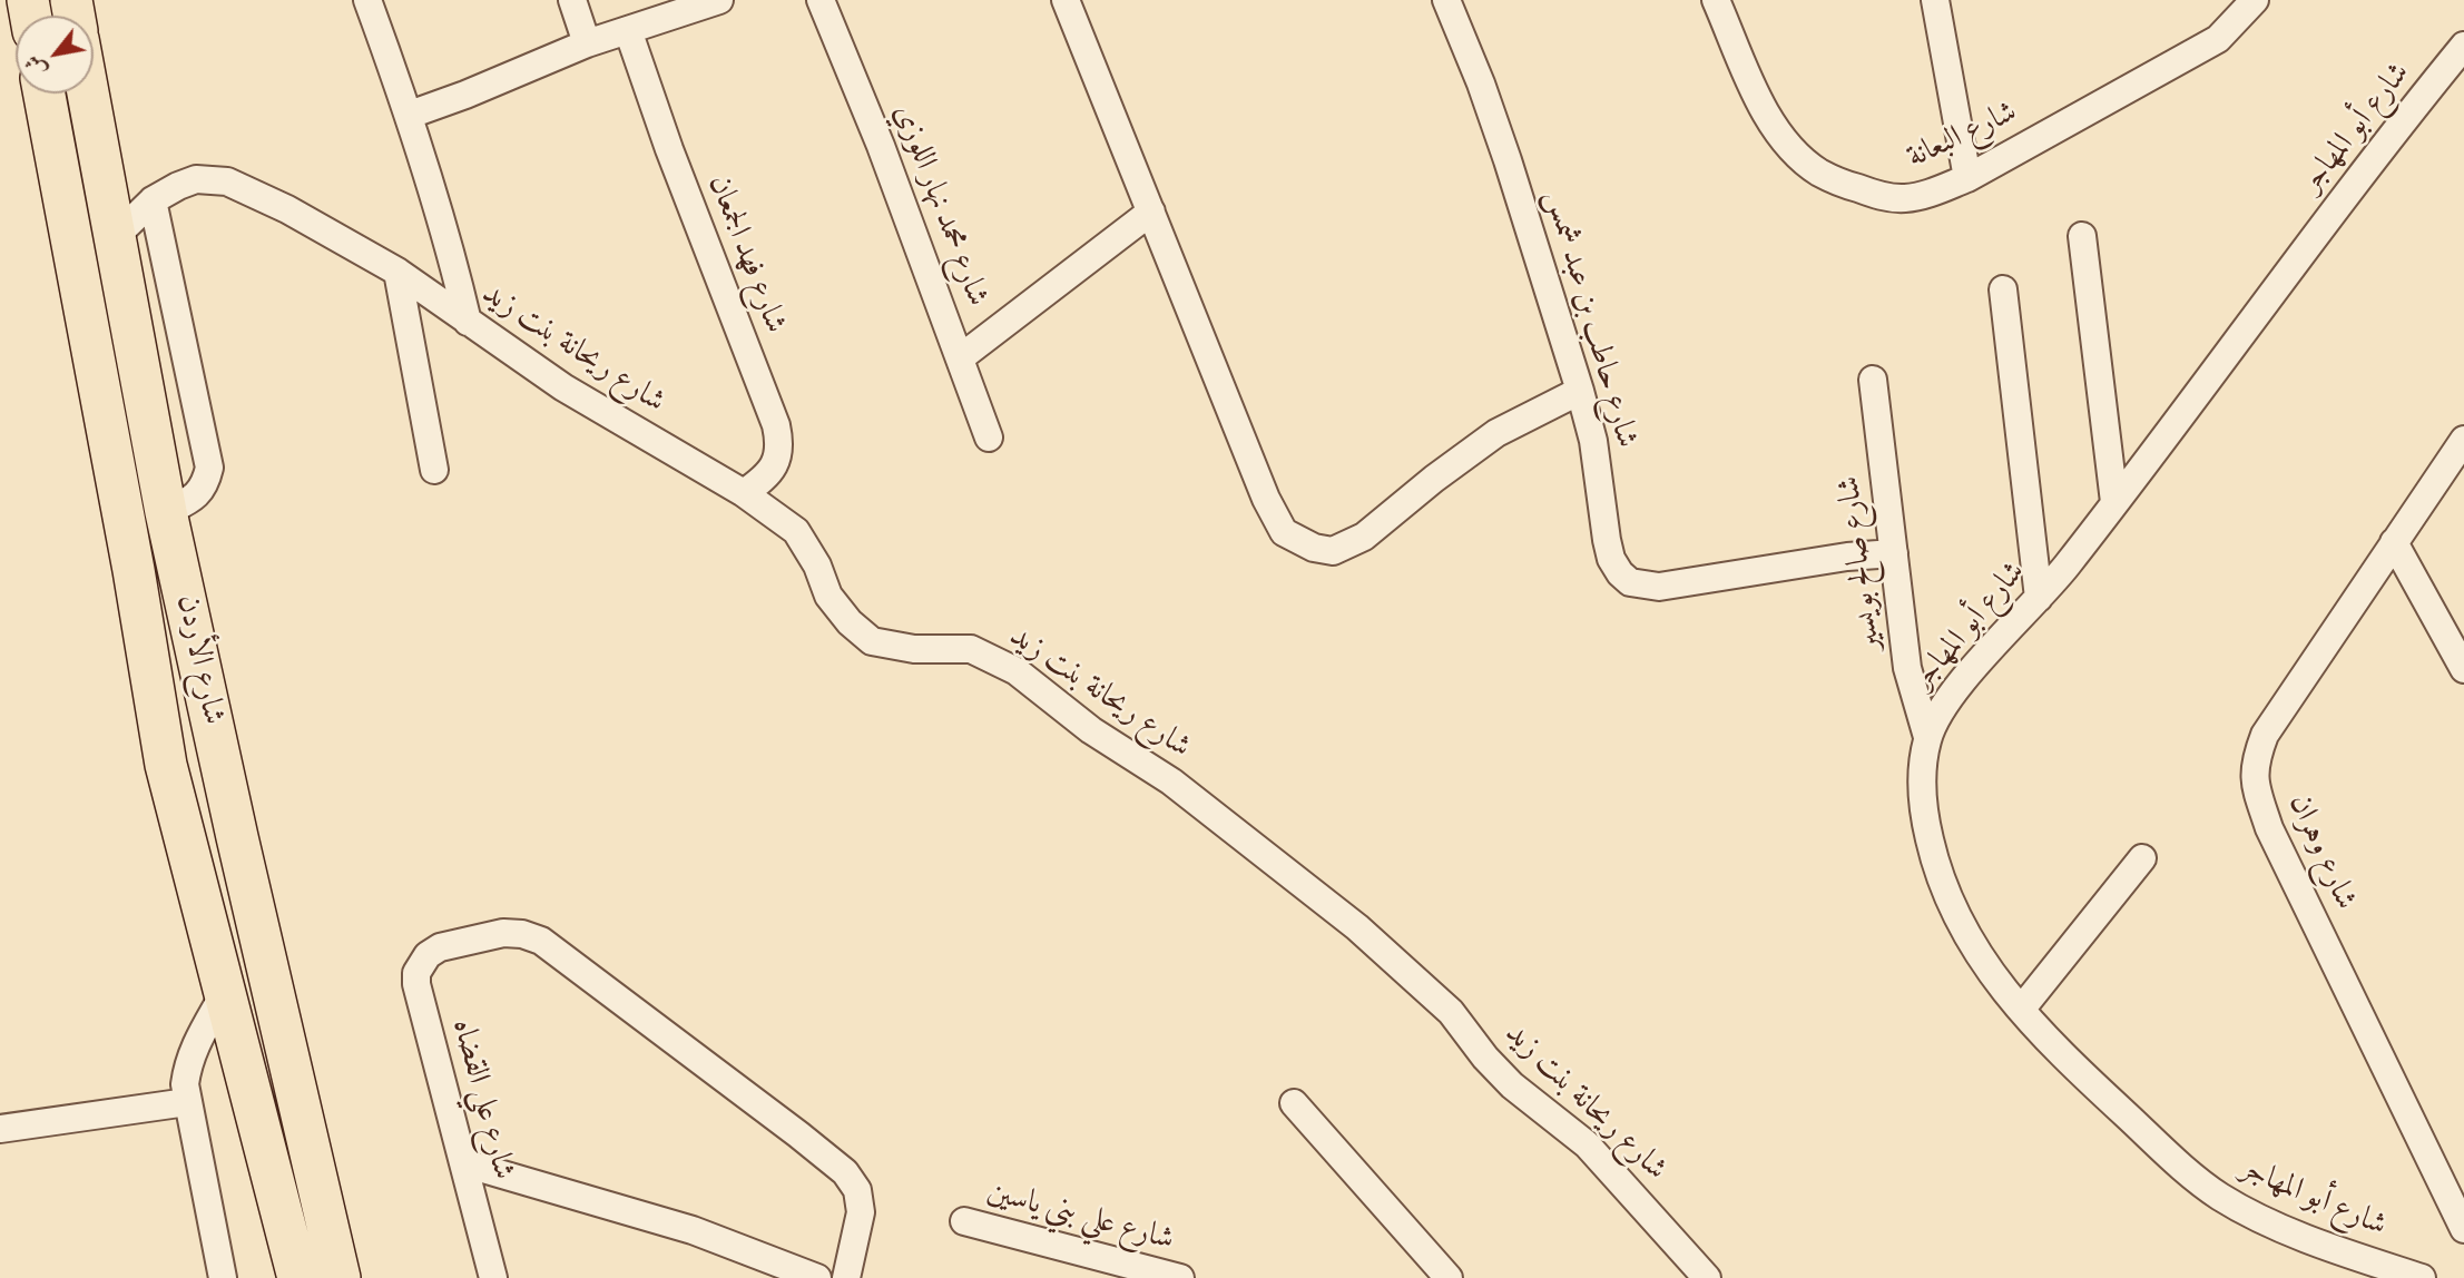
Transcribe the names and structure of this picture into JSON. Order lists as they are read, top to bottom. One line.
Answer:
{"streets":{"highway":["شارع الأردن"],"street":["شارع أبو المهاجر","شارع البعانة","شارع محمد نهار اللوزي","شارع فهد الجمعان","شارع حاطب بن عبد شمس","شارع ريحانة بنت زيد","شارع صالح بويسير","شارع وهران","شارع علي القضاه","شارع علي بني ياسين"]},"crossings":[["شارع أبو المهاجر","شارع صالح بويسير"],["شارع فهد الجمعان","شارع ريحانة بنت زيد"],["شارع حاطب بن عبد شمس","شارع صالح بويسير"],["شارع ريحانة بنت زيد","شارع الأردن"]],"north":"bottom left"}
